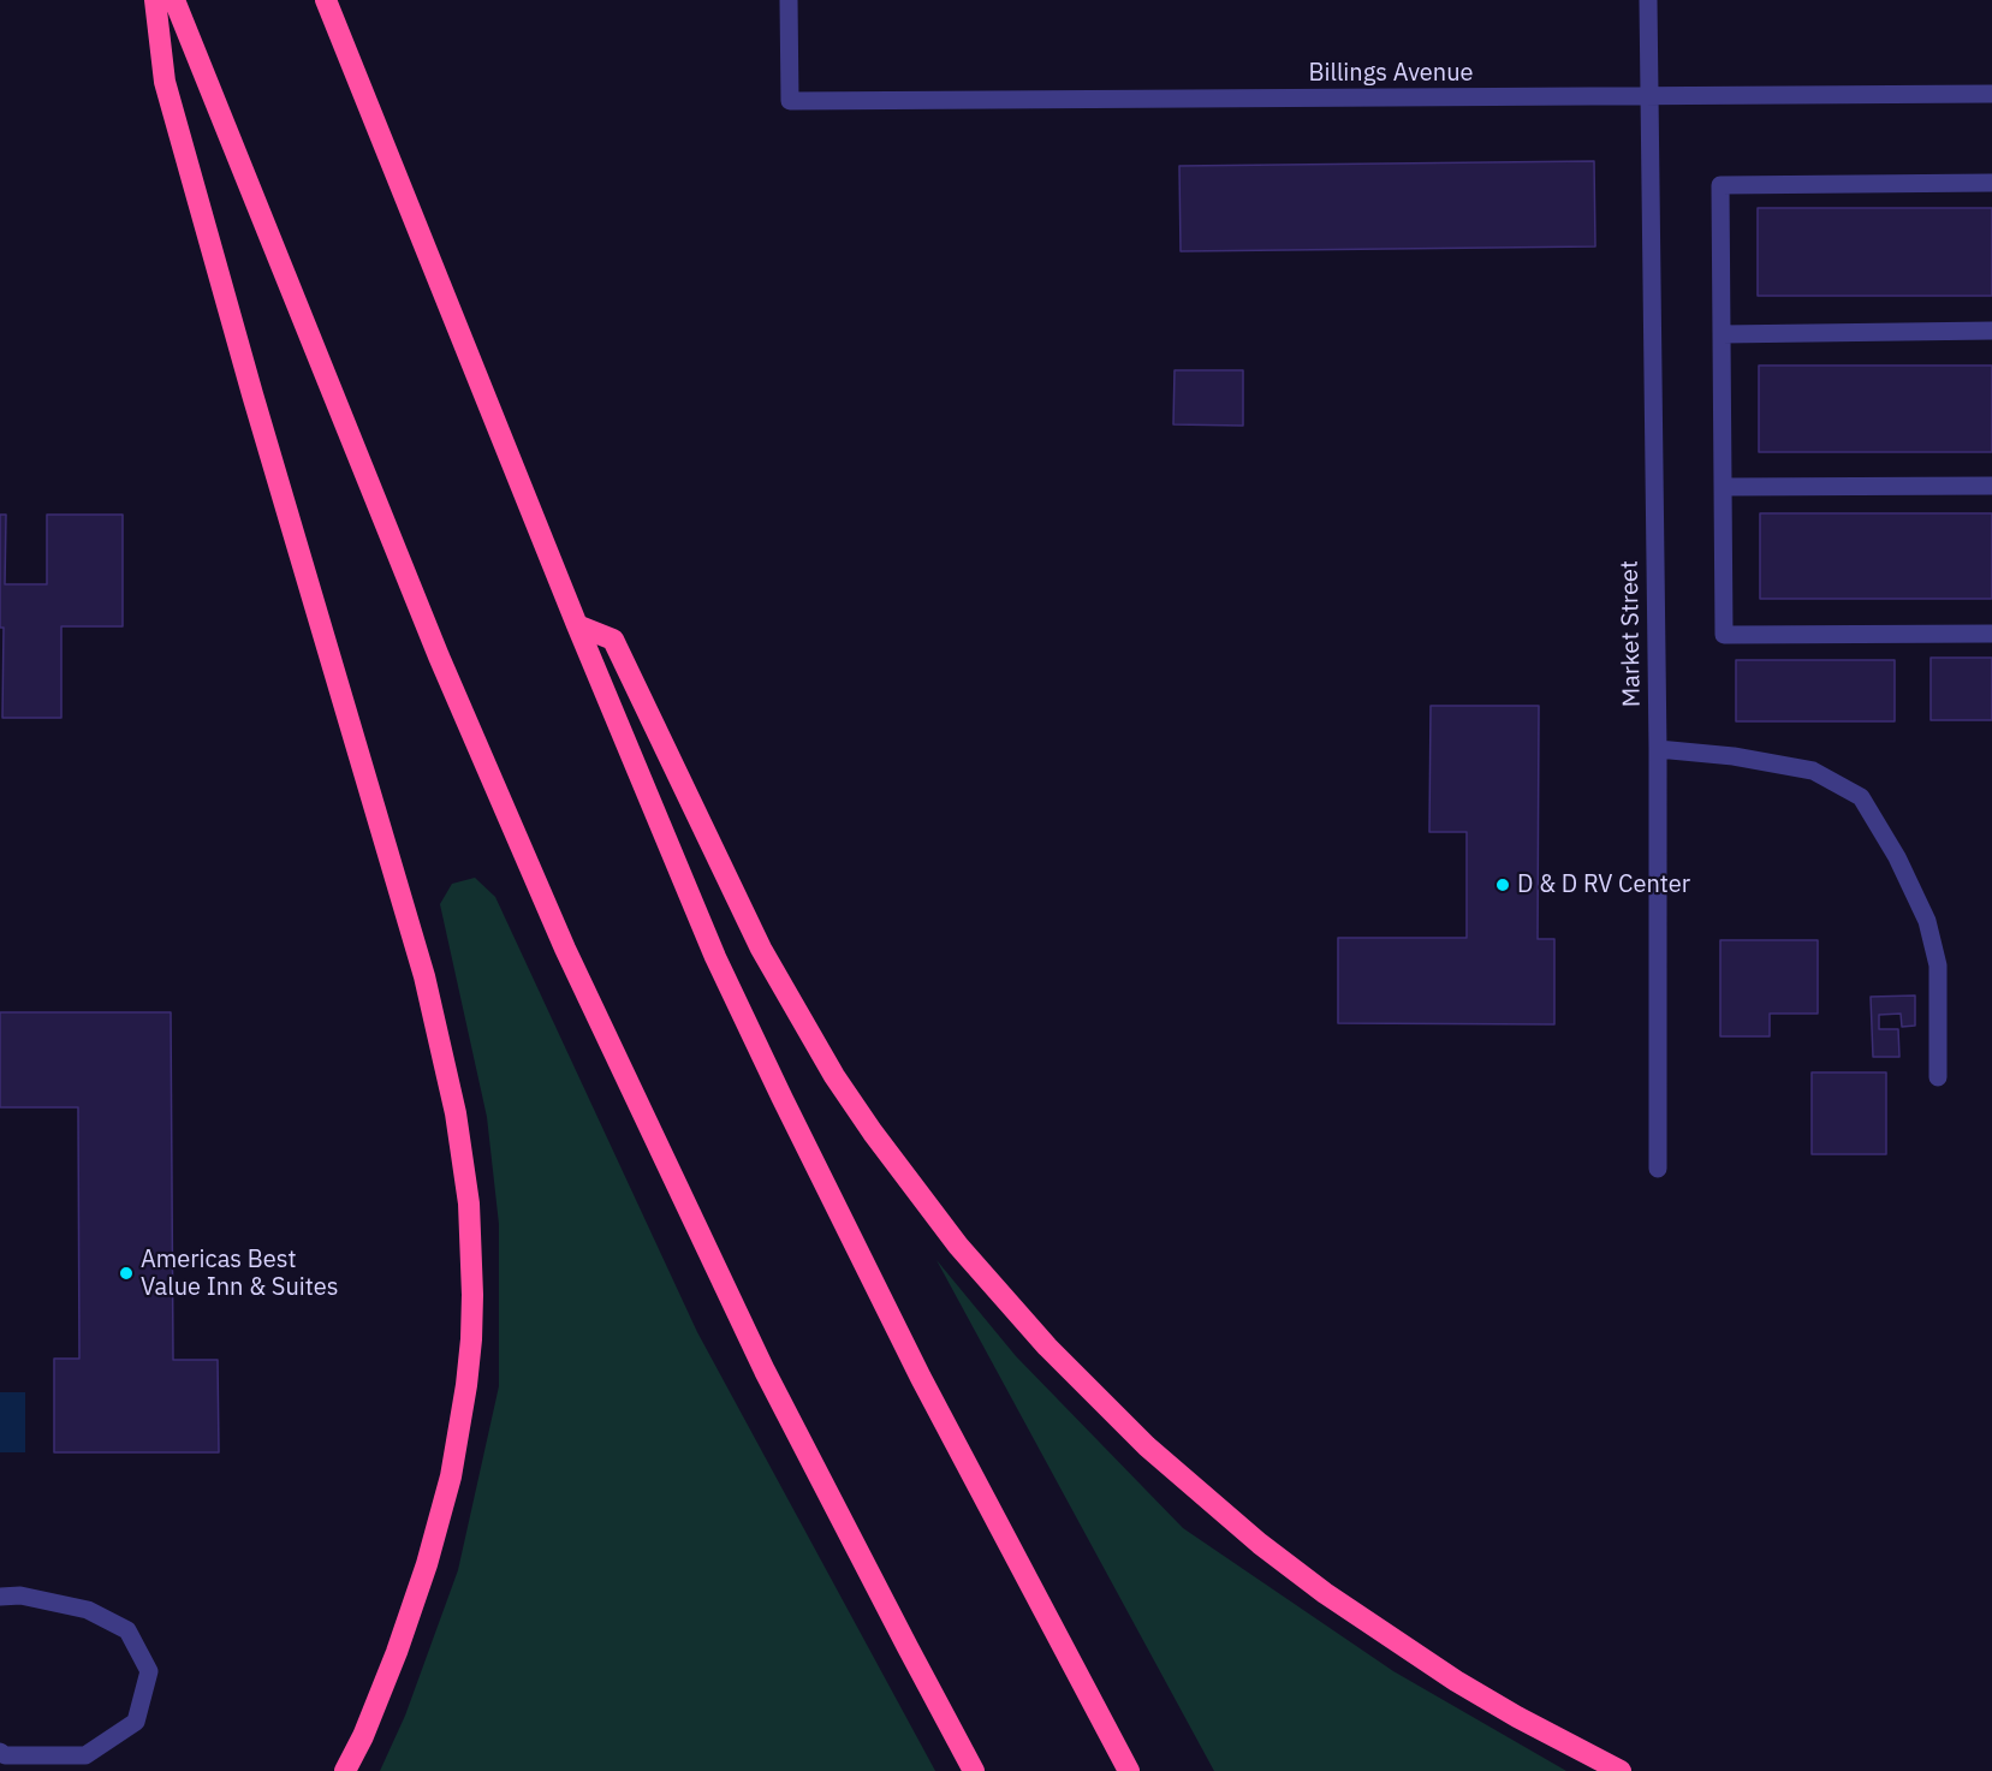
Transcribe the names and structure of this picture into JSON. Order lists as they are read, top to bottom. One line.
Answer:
{"streets":{"street":["Billings Avenue","Market Street"]},"crossings":[["Billings Avenue","Market Street"]],"places":["D & D RV Center","Americas Best Value Inn & Suites"]}
